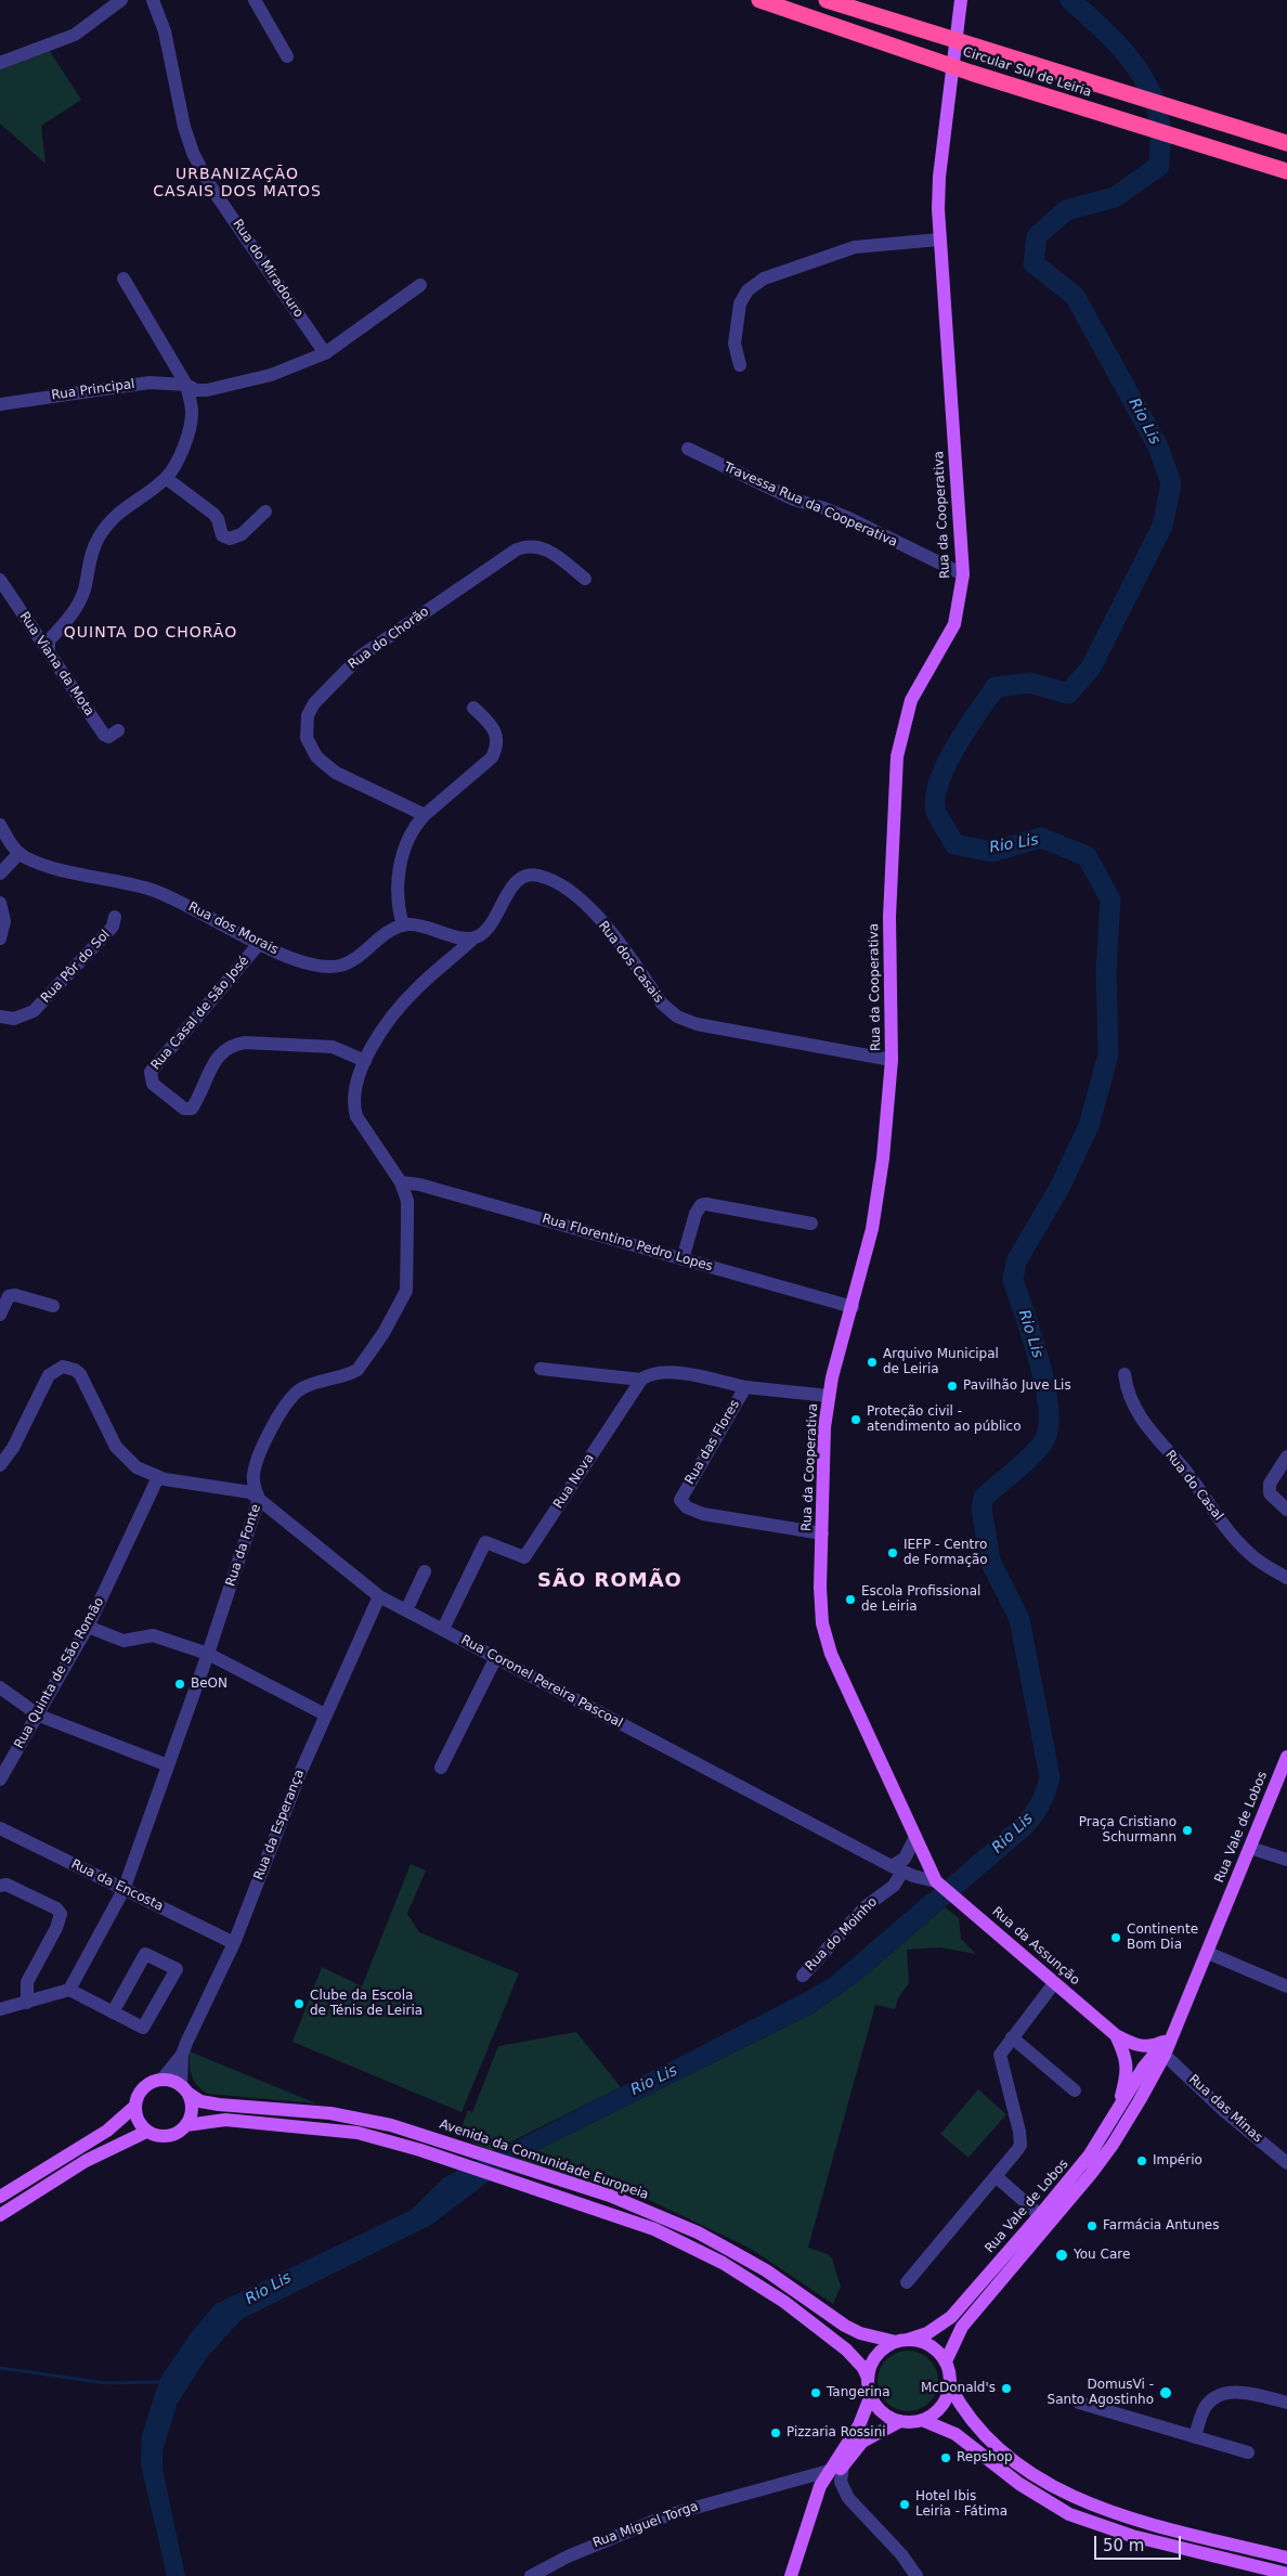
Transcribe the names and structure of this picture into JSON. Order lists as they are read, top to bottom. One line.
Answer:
{"streets":{"highway":["Circular Sul de Leiria"],"main road":["Rua da Cooperativa","Rua Vale de Lobos","Rua da Assunção","Avenida da Comunidade Europeia"],"street":["Rua do Miradouro","Rua Principal","Travessa Rua da Cooperativa","Rua do Chorão","Rua Viana da Mota","Rua dos Morais","Rua dos Casais","Rua Pôr do Sol","Rua Casal de São José","Rua Florentino Pedro Lopes","Rua das Flores","Rua Nova","Rua do Casal","Rua da Fonte","Rua Quinta de São Romão","Rua Coronel Pereira Pascoal","Rua da Esperança","Rua da Encosta","Rua do Moinho","Rua das Minas","Rua Miguel Torga"]},"crossings":[["Rua do Miradouro","Rua Principal"],["Travessa Rua da Cooperativa","Rua da Cooperativa"],["Rua da Cooperativa","Rua dos Casais"],["Rua da Cooperativa","Rua Florentino Pedro Lopes"],["Rua da Cooperativa","Rua das Flores"],["Rua da Cooperativa","Rua Coronel Pereira Pascoal"],["Rua da Cooperativa","Rua do Moinho"],["Rua da Cooperativa","Rua da Assunção"],["Rua dos Morais","Rua Casal de São José"],["Rua dos Casais","Rua da Fonte"],["Rua Casal de São José","Rua da Fonte"],["Rua Florentino Pedro Lopes","Rua da Fonte"],["Rua Nova","Rua Coronel Pereira Pascoal"],["Rua da Fonte","Rua Coronel Pereira Pascoal"],["Rua da Fonte","Rua da Encosta"],["Rua Quinta de São Romão","Rua Coronel Pereira Pascoal"],["Rua Coronel Pereira Pascoal","Rua da Esperança"],["Rua Coronel Pereira Pascoal","Rua do Moinho"],["Rua Coronel Pereira Pascoal","Rua da Assunção"],["Rua da Esperança","Rua da Encosta"],["Rua da Esperança","Avenida da Comunidade Europeia"],["Rua Vale de Lobos","Rua da Assunção"],["Rua Vale de Lobos","Rua das Minas"],["Rua Vale de Lobos","Avenida da Comunidade Europeia"],["Rua da Assunção","Rua das Minas"]],"districts":["URBANIZAÇÃO CASAIS DOS MATOS","QUINTA DO CHORÃO","SÃO ROMÃO"],"water":["Rio Lis"],"places":["Arquivo Municipal de Leiria","Pavilhão Juve Lis","Proteção civil - atendimento ao público","IEFP - Centro de Formação","Escola Profissional de Leiria","BeON","Praça Cristiano Schurmann","Continente Bom Dia","Clube da Escola de Ténis de Leiria","Império","Farmácia Antunes","You Care","McDonald's","Tangerina","DomusVi - Santo Agostinho","Pizzaria Rossini","Repshop","Hotel Ibis Leiria - Fátima"],"scale_bar":"50 m"}
